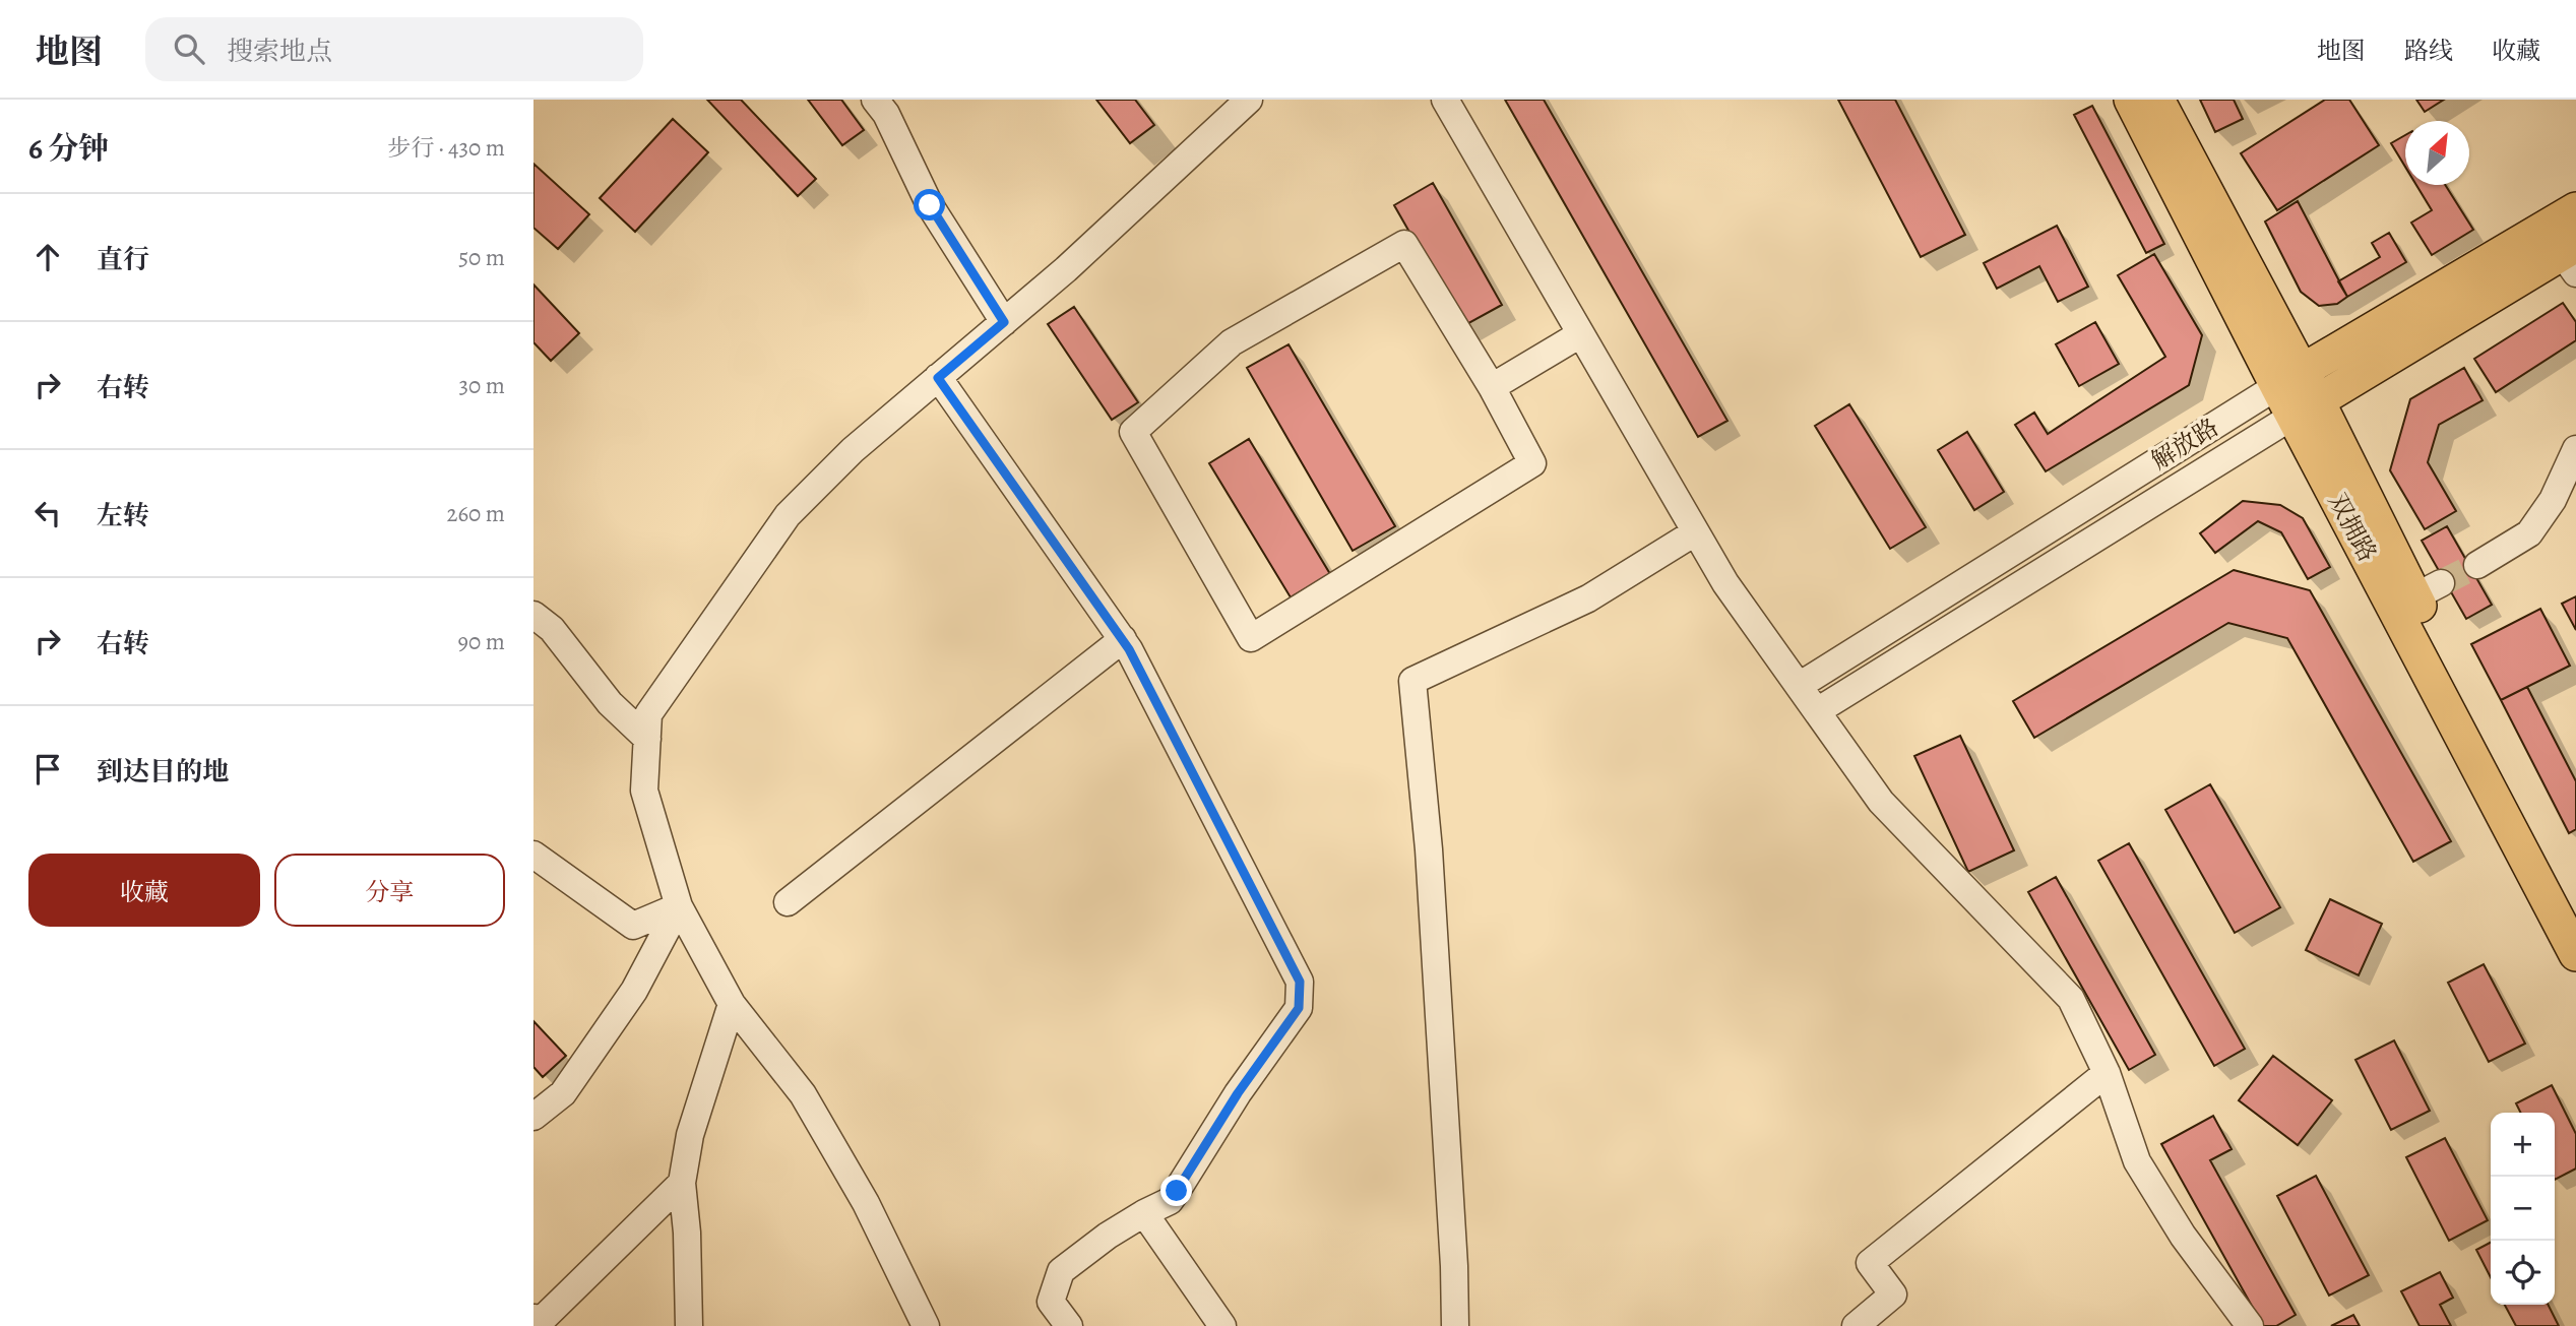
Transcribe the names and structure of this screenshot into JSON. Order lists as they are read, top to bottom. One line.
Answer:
{"streets":{"main road":["解放路","双拥路"]},"crossings":[["解放路","双拥路"]],"north":"top right","page":{"header":"地图","search":"搜索地点","nav":["地图","路线","收藏"],"heading":["6 分钟","步行 · 430 m"],"list":[["直行","50 m"],["右转","30 m"],["左转","260 m"],["右转","90 m"],"到达目的地"],"buttons":["收藏","分享"],"map_buttons":["+","−"]}}
